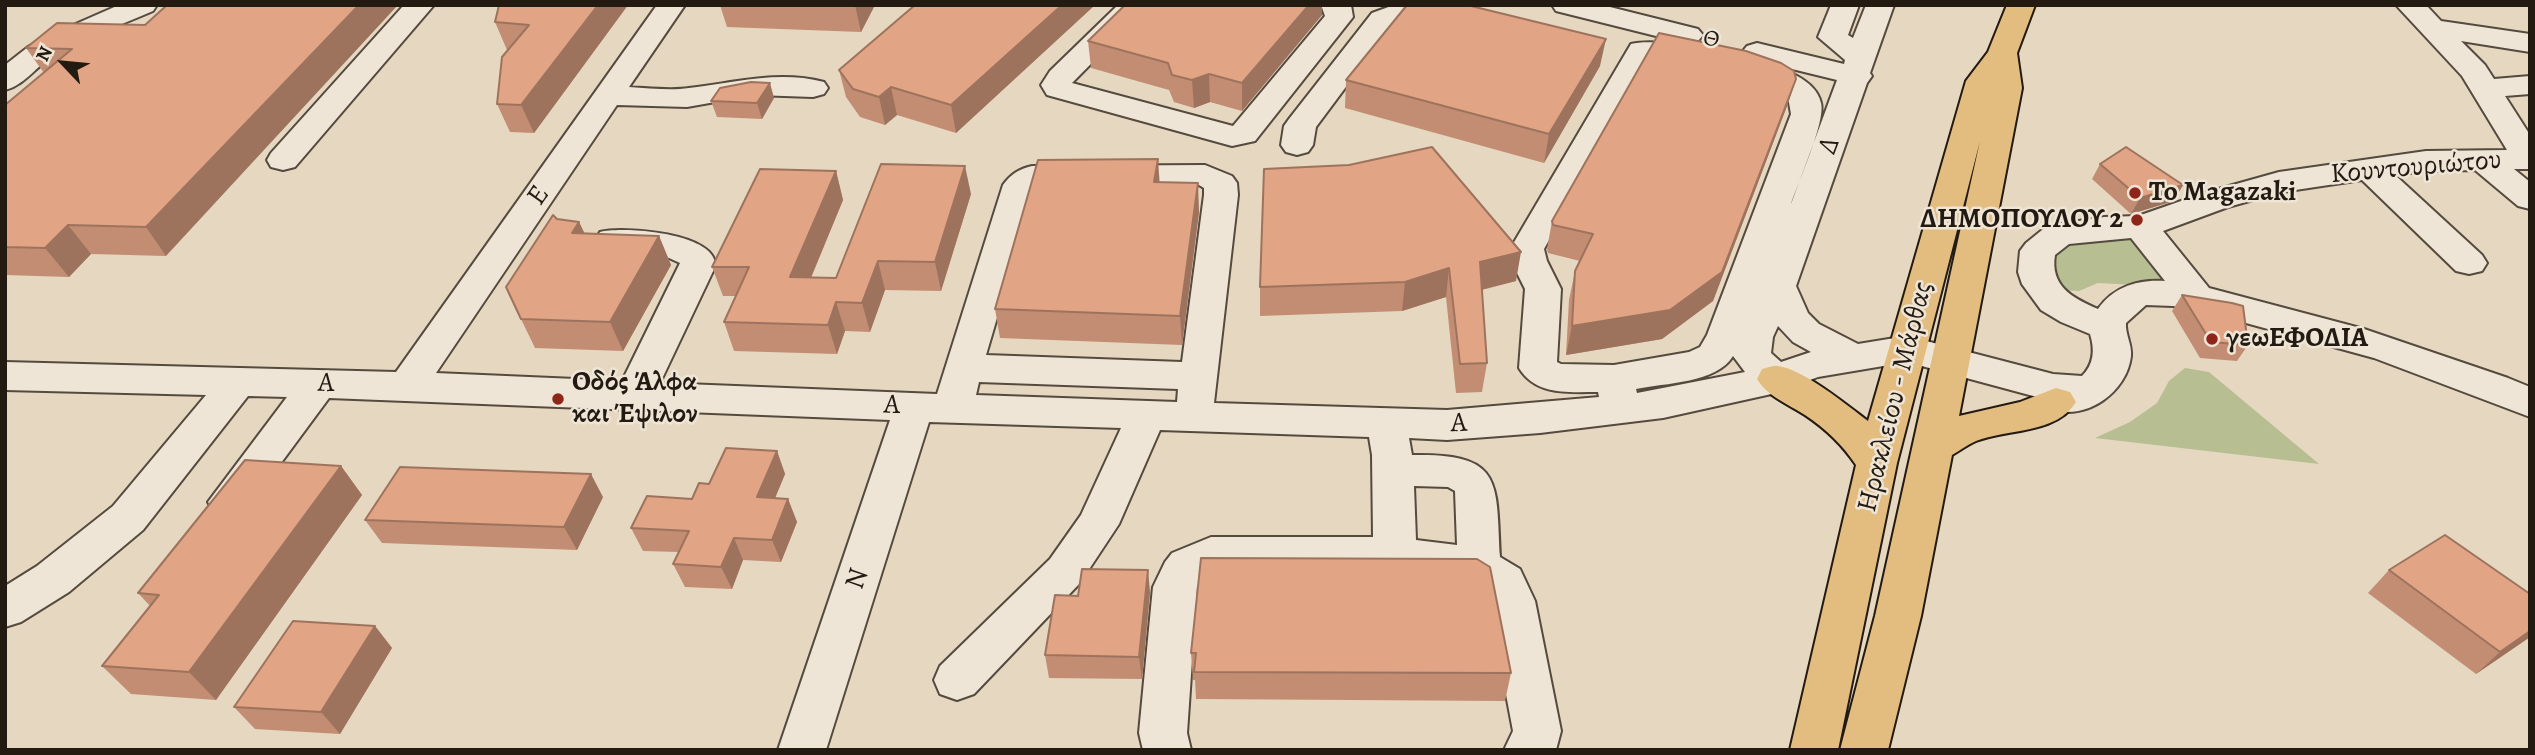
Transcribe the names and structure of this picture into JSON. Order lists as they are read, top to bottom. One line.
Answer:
{"streets":{"main road":["Ηρακλείου - Μάρθας"],"street":["Θ","Δ","Κουντουριώτου","Ε","Α","Ν"]},"crossings":[["Θ","Δ"],["Δ","Α"],["Ε","Α"],["Α","Ηρακλείου - Μάρθας"],["Α","Ν"]],"places":["To Magazaki","ΔΗΜΟΠΟΥΛΟΥ 2","γεωΕΦΟΔΙΑ","Οδός Άλφα και Έψιλον"],"north":"top left"}
